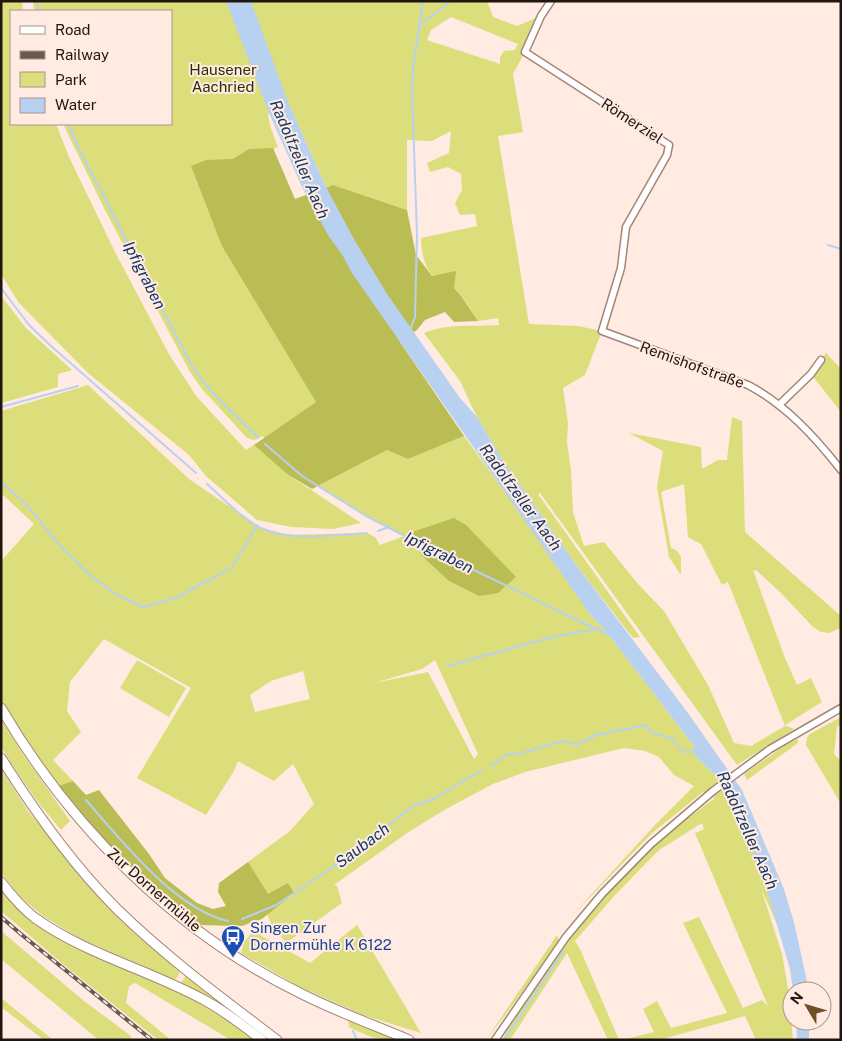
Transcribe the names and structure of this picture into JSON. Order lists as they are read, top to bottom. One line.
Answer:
{"streets":{"main road":["Zur Dornermühle"],"street":["Römerziel","Remishofstraße"]},"crossings":[["Römerziel","Remishofstraße"]],"water":["Radolfzeller Aach","Ipfigraben","Saubach"],"parks":["Hausener Aachried"],"places":{"bus stop":["Singen Zur Dornermühle K 6122"]},"legend":["Road","Railway","Park","Water"],"north":"top left"}
